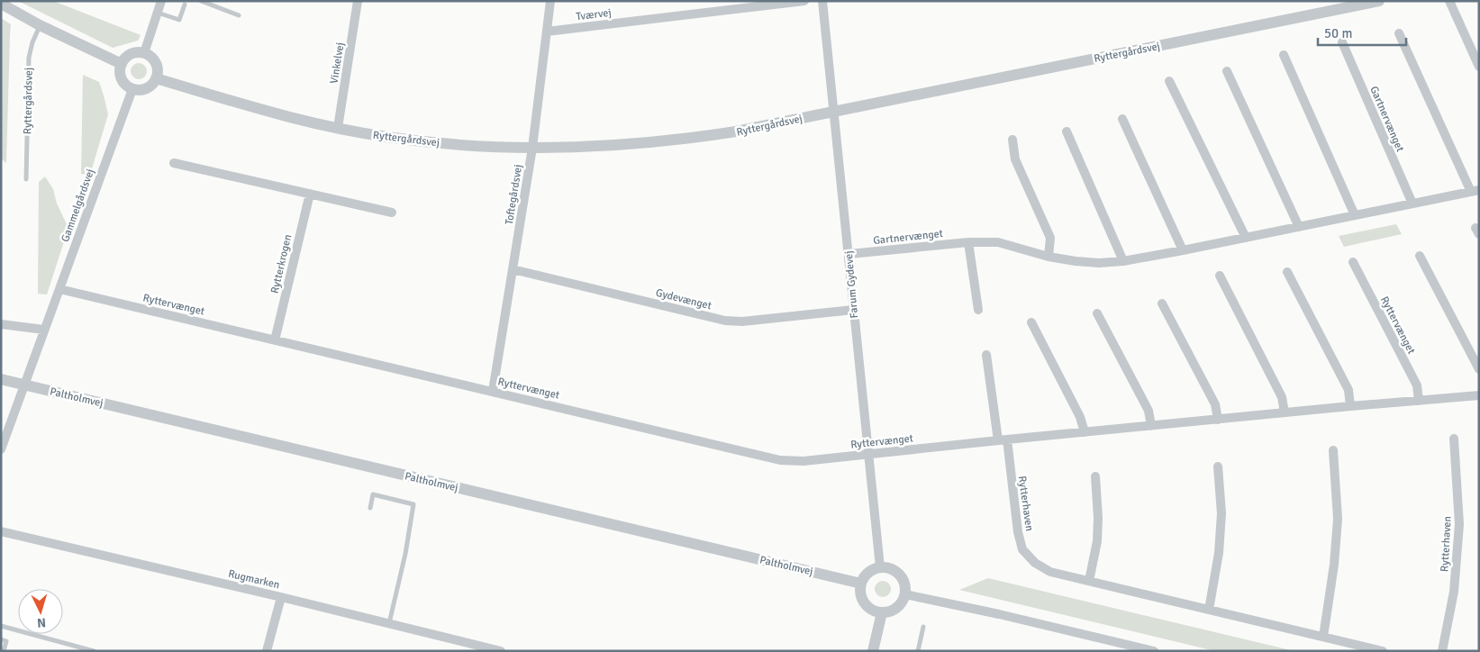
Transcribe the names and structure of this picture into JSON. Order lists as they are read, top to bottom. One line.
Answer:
{"streets":{"street":["Tværvej","Ryttergårdsvej","Vinkelvej","Gartnervænget","Toftegårdsvej","Gammelgårdsvej","Rytterkrogen","Farum Gydevej","Gydevænget","Ryttervænget","Paltholmvej","Rytterhaven","Rugmarken"]},"crossings":[["Tværvej","Toftegårdsvej"],["Ryttergårdsvej","Vinkelvej"],["Ryttergårdsvej","Toftegårdsvej"],["Ryttergårdsvej","Gammelgårdsvej"],["Ryttergårdsvej","Farum Gydevej"],["Gartnervænget","Farum Gydevej"],["Toftegårdsvej","Gydevænget"],["Toftegårdsvej","Ryttervænget"],["Gammelgårdsvej","Ryttervænget"],["Gammelgårdsvej","Paltholmvej"],["Rytterkrogen","Ryttervænget"],["Farum Gydevej","Gydevænget"],["Farum Gydevej","Ryttervænget"],["Farum Gydevej","Paltholmvej"],["Ryttervænget","Rytterhaven"]],"scale_bar":"50 m","north":"bottom"}
